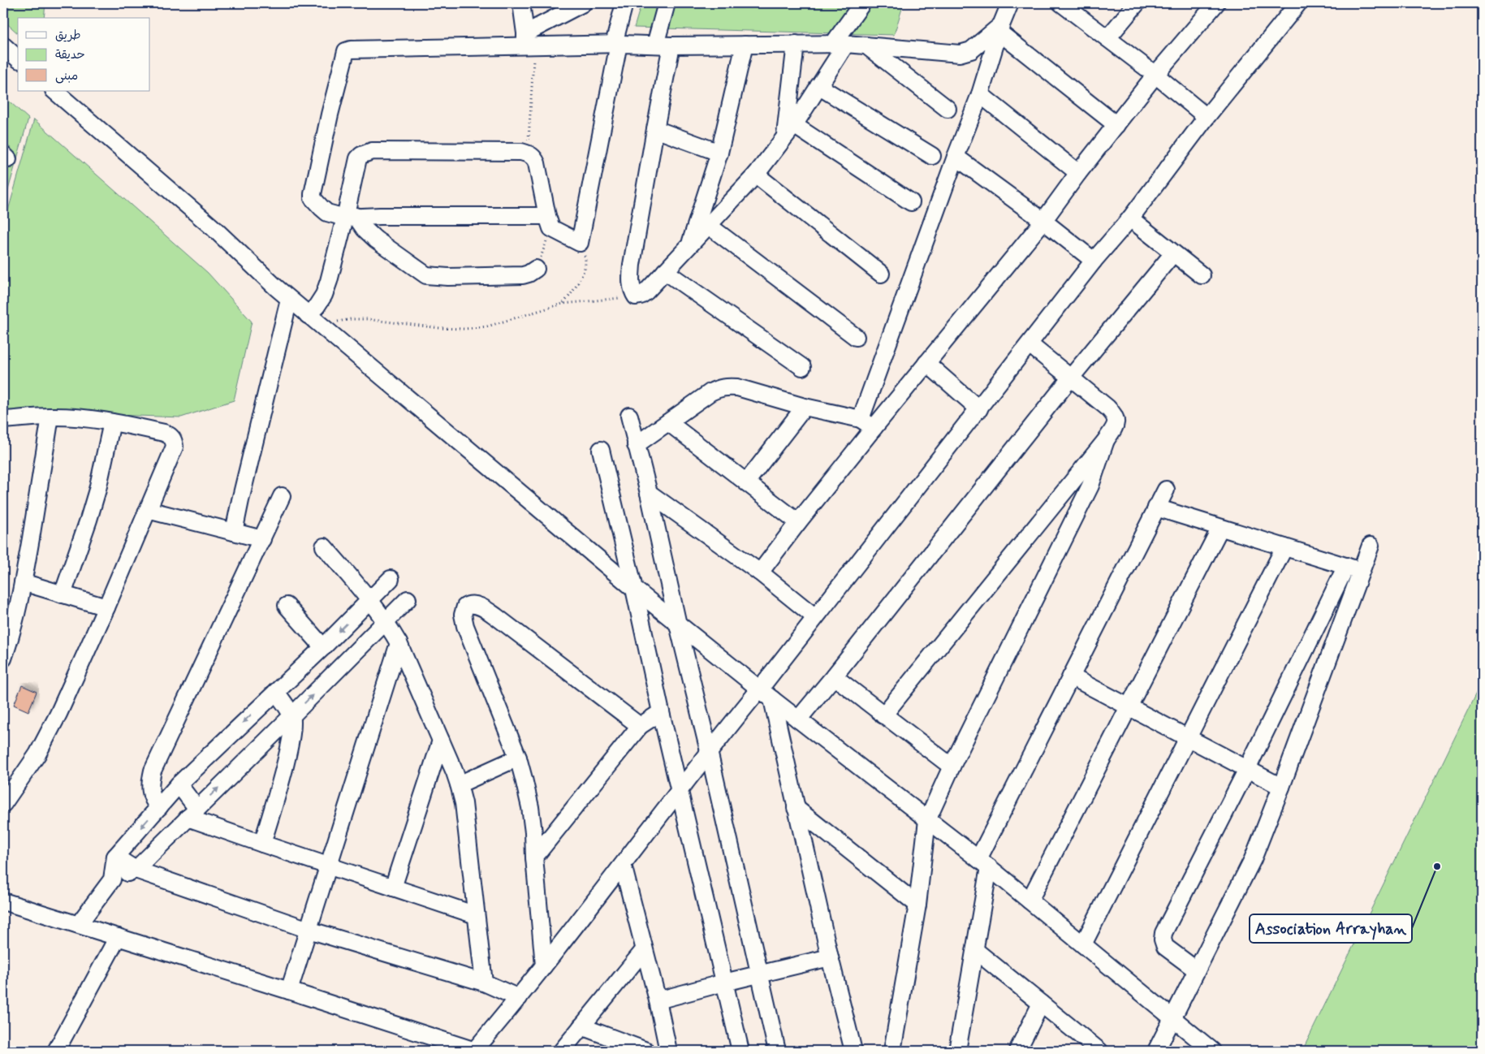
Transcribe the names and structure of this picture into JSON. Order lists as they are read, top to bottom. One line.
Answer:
{"places":["Association Arrayhan"],"legend":["طريق","حديقة","مبنى"]}
